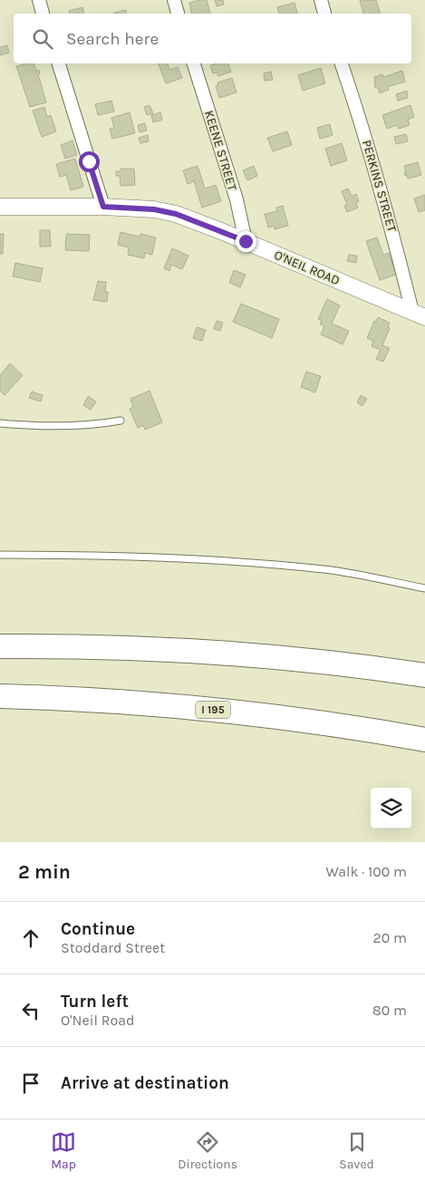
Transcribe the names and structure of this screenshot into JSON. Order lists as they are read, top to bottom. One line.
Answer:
{"streets":{"highway":["I 195"],"street":["KEENE STREET","PERKINS STREET","O'NEIL ROAD"]},"crossings":[["KEENE STREET","O'NEIL ROAD"],["PERKINS STREET","O'NEIL ROAD"]],"page":{"search":"Search here","heading":["2 min","Walk · 100 m"],"list":[["Continue","Stoddard Street","20 m"],["Turn left","O'Neil Road","80 m"],"Arrive at destination"],"nav":["Map","Directions","Saved"]}}
